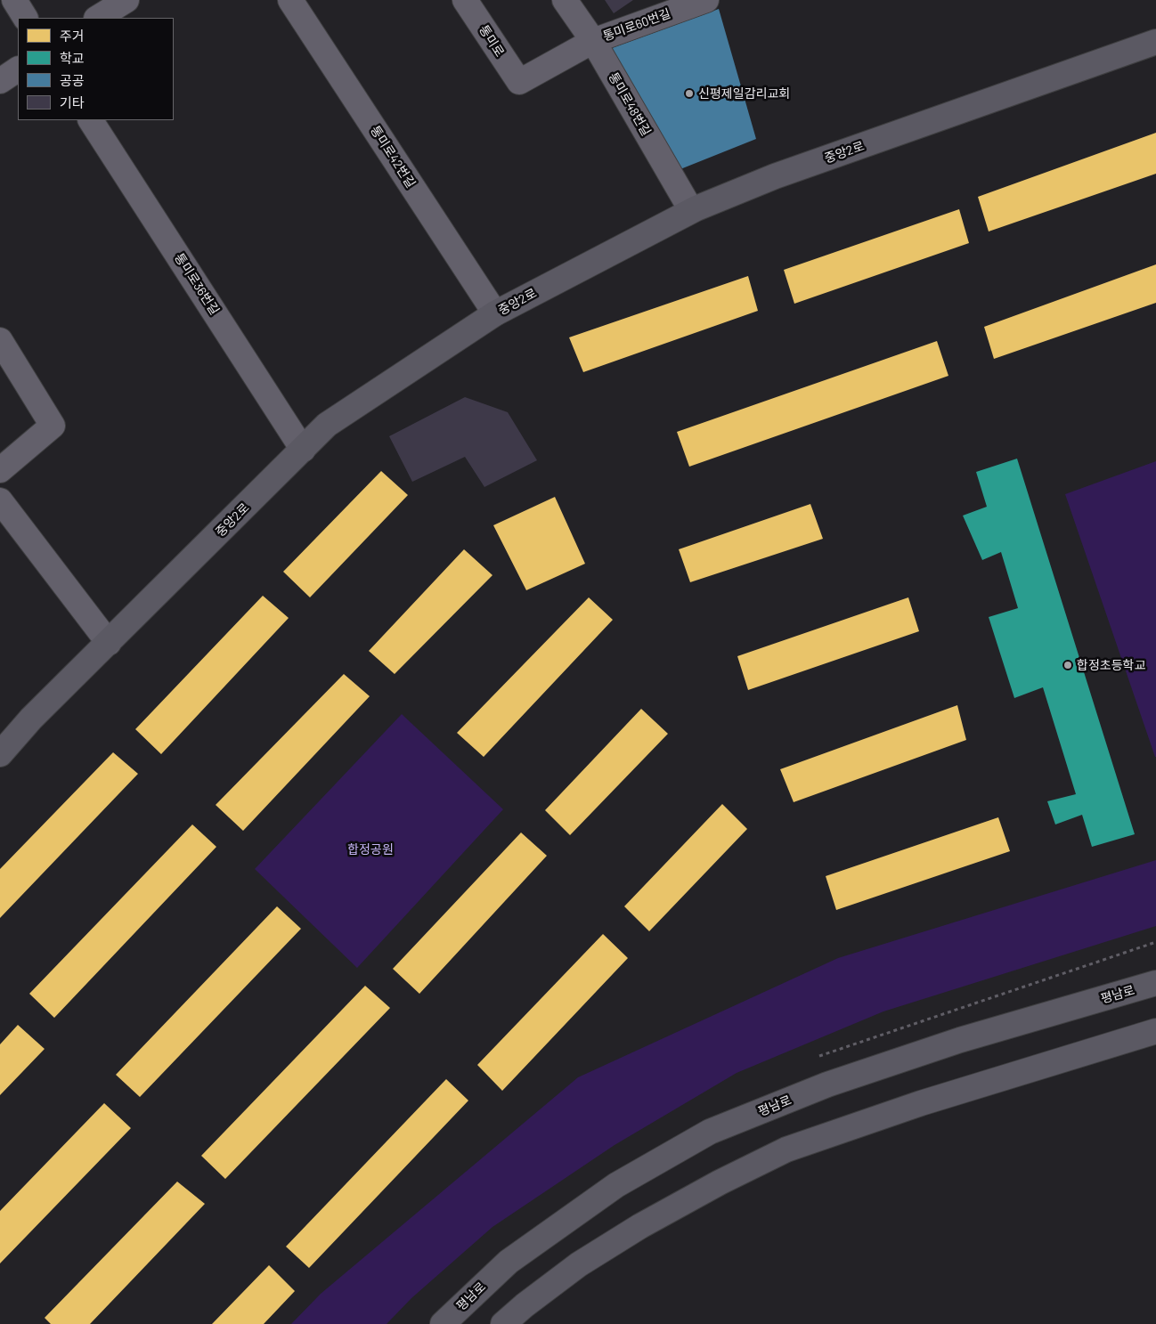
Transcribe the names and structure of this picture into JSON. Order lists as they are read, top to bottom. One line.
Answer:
{"streets":{"main road":["중앙2로","평남로"],"street":["통미로60번길","통미로","통미로48번길","통미로42번길","통미로36번길"]},"crossings":[["통미로60번길","통미로"],["통미로60번길","통미로48번길"],["통미로48번길","중앙2로"],["중앙2로","통미로42번길"],["중앙2로","통미로36번길"]],"parks":["합정공원"],"places":["신평제일감리교회","합정초등학교"],"legend":["주거","학교","공공","기타"]}
